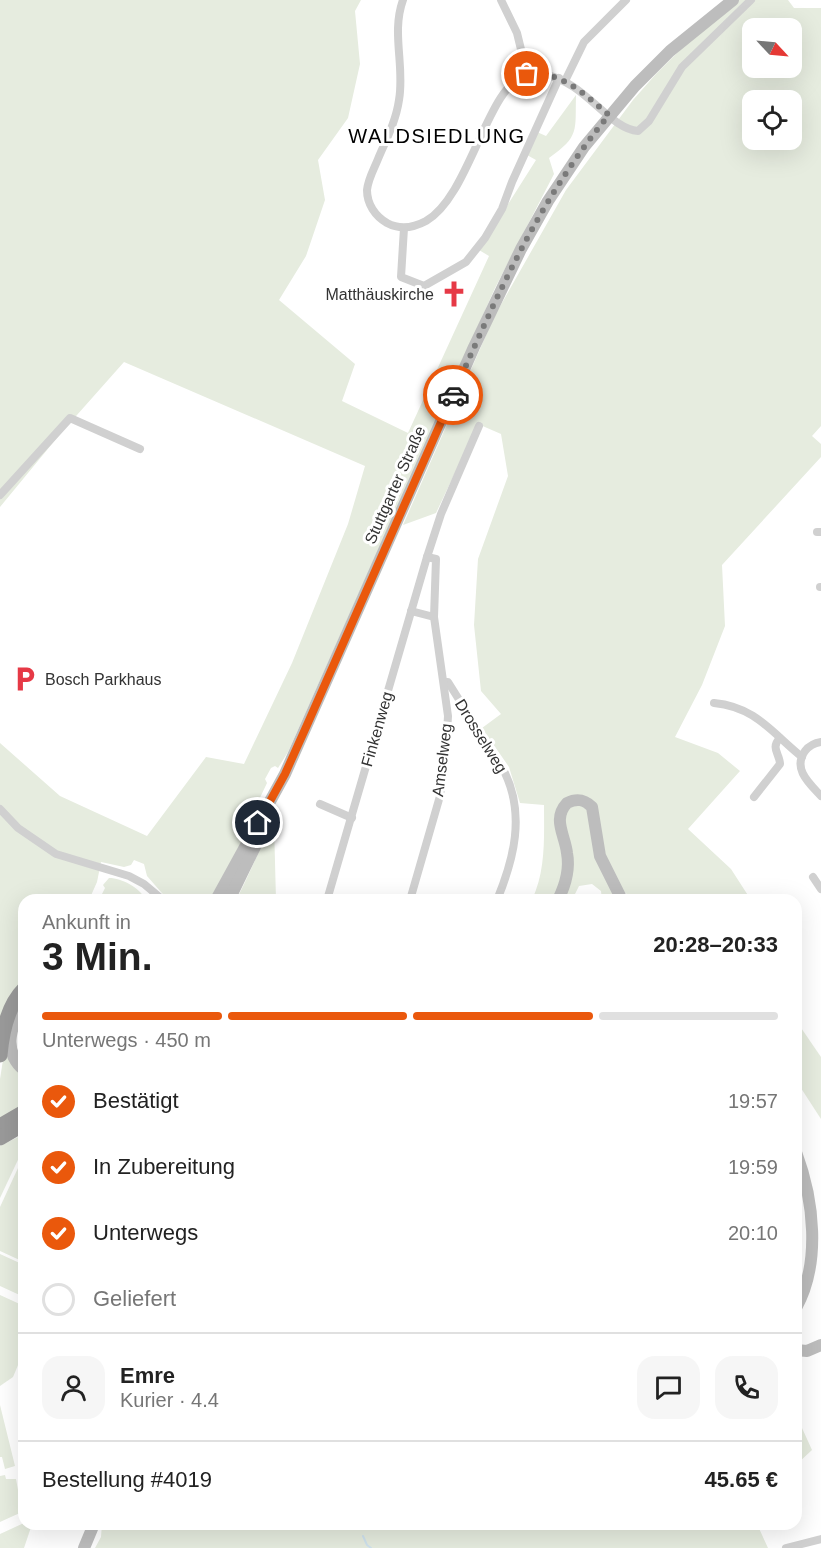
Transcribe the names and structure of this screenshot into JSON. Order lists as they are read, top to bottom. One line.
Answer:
{"streets":{"main road":["Stuttgarter Straße"],"street":["Finkenweg","Drosselweg","Amselweg"]},"crossings":[["Finkenweg","Amselweg"],["Drosselweg","Amselweg"]],"districts":["WALDSIEDLUNG"],"places":{"church":["Matthäuskirche"],"parking":["Bosch Parkhaus"]},"north":"bottom right","page":{"heading":["3 Min.","Ankunft in","20:28–20:33"],"panel":["Emre","Kurier · 4.4","Bestellung #4019","45.65 €"],"bar":"Unterwegs · 450 m","list":[["Bestätigt","19:57"],["In Zubereitung","19:59"],["Unterwegs","20:10"],"Geliefert"]}}
